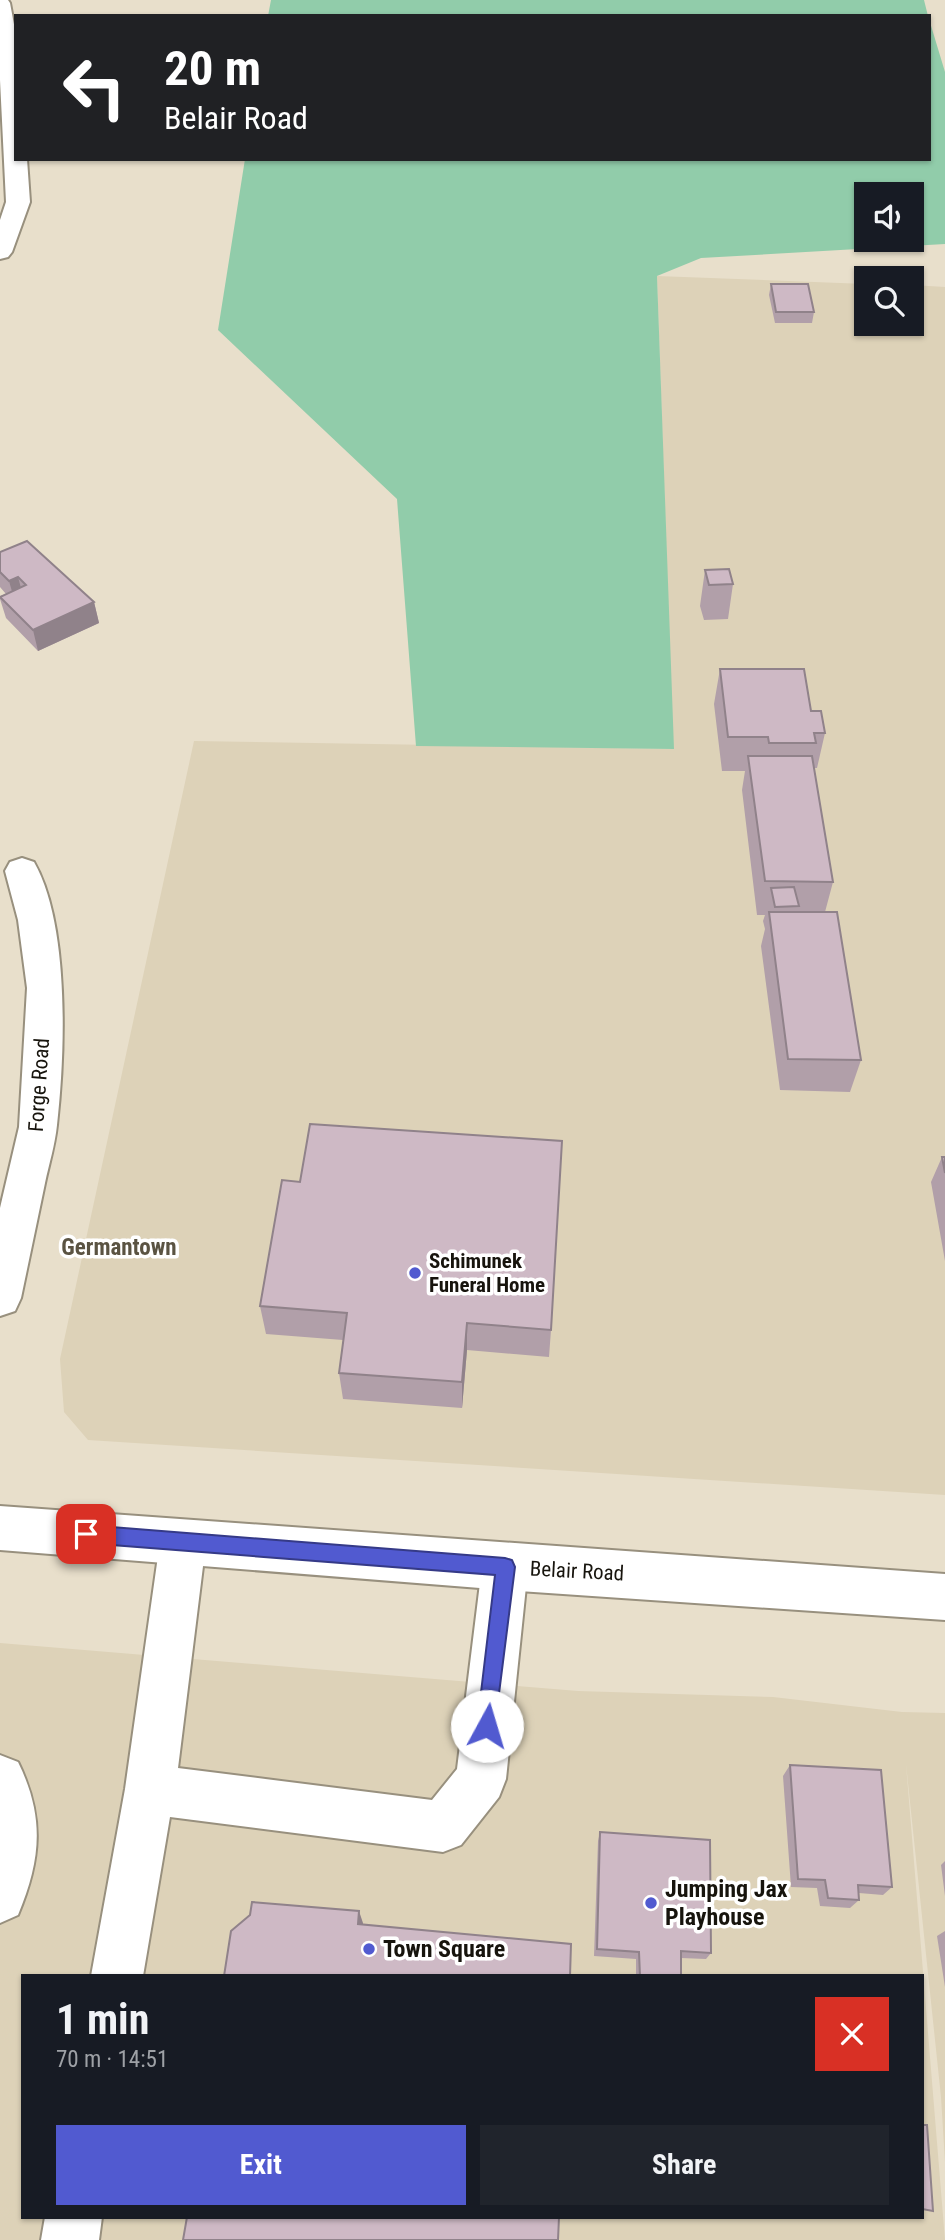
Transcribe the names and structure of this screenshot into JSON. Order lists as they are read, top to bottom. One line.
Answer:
{"streets":{"main road":["Forge Road","Belair Road"]},"districts":["Germantown"],"places":["Schimunek Funeral Home","Jumping Jax Playhouse","Town Square"],"page":{"turn":["20 m","Belair Road"],"heading":["1 min","70 m · 14:51"],"buttons":["Exit","Share"]}}
